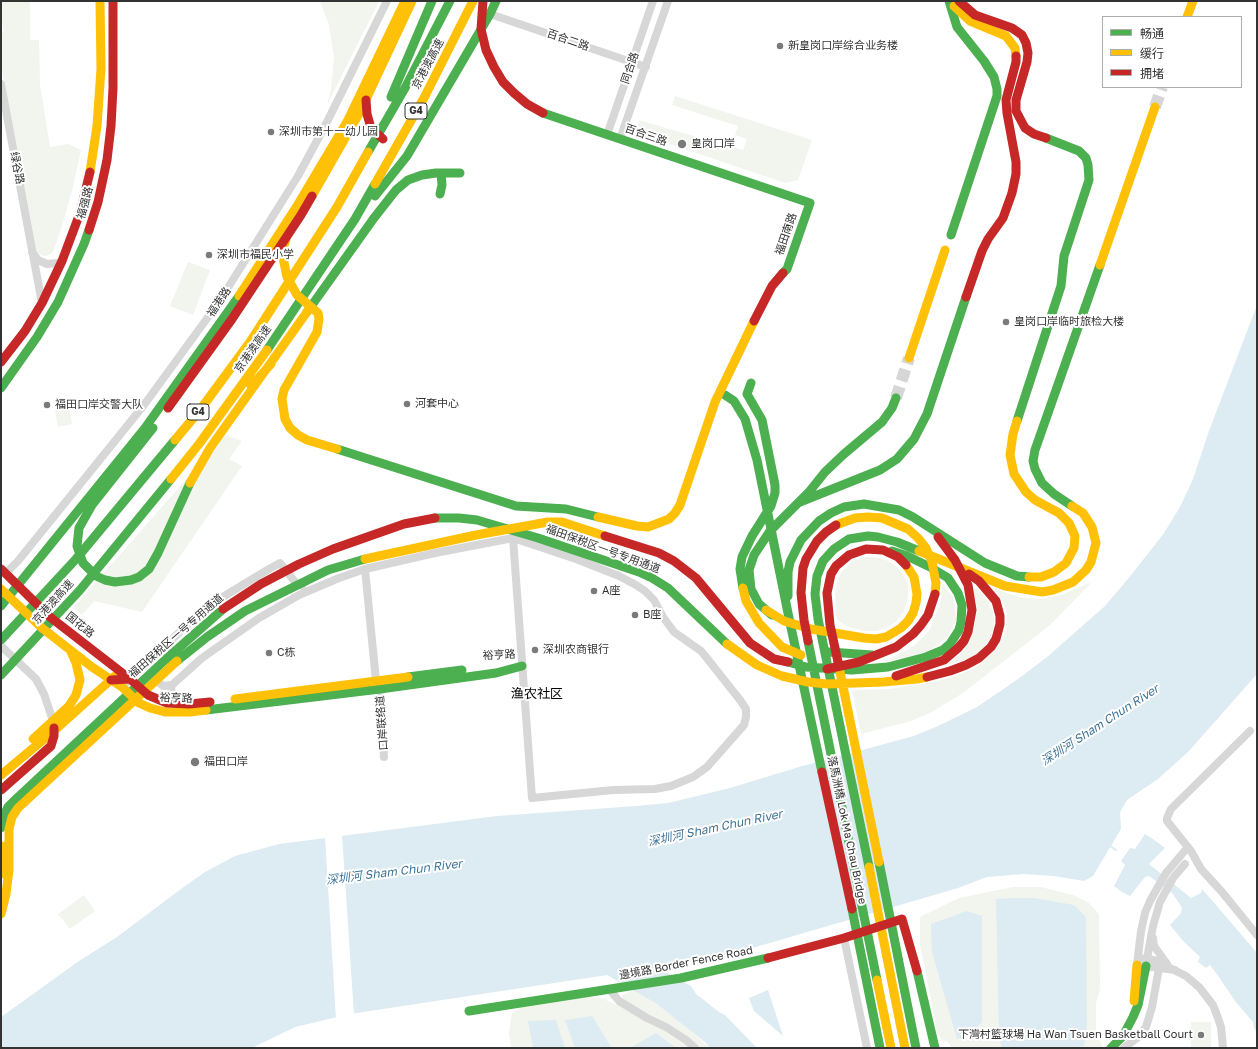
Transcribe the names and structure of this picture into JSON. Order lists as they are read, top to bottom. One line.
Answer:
{"streets":{"main road":["京港澳高速","G4","百合三路","福强路","福田南路","福田保税区一号专用通道","国花路","裕亨路","落馬洲橋 Lok Ma Chau Bridge","邊境路 Border Fence Road"],"street":["百合二路","同合路","绿谷路","福港路","口岸联络道"]},"crossings":[["百合二路","同合路"],["同合路","百合三路"],["百合三路","福田南路"],["绿谷路","福强路"],["福港路","国花路"],["福田保税区一号专用通道","落馬洲橋 Lok Ma Chau Bridge"],["国花路","裕亨路"],["裕亨路","口岸联络道"]],"districts":["渔农社区"],"water":["深圳河 Sham Chun River"],"places":["新皇岗口岸综合业务楼","深圳市第十一幼儿园","皇岗口岸","深圳市福民小学","皇岗口岸临时旅检大楼","河套中心","福田口岸交警大队","A座","B座","深圳农商银行","C栋","福田口岸","下灣村籃球場 Ha Wan Tsuen Basketball Court"],"legend":["畅通","缓行","拥堵"]}
